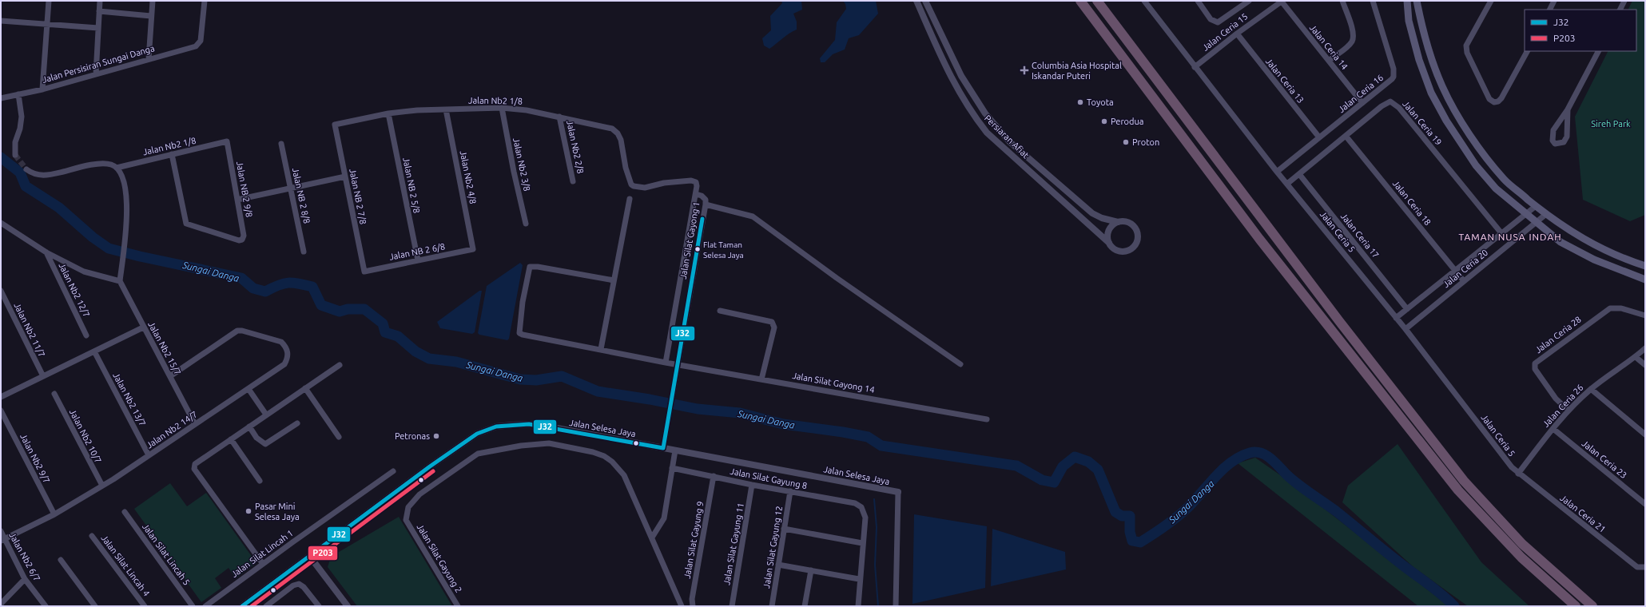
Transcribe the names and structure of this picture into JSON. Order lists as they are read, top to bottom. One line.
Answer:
{"streets":{"street":["Jalan Ceria 15","Jalan Ceria 14","Jalan Persisiran Sungai Danga","Jalan Ceria 13","Jalan Ceria 16","Jalan Nb2 1/8","Jalan Ceria 19","Persiaran Afiat","Jalan Nb2 2/8","Jalan Nb2 3/8","Jalan Nb2 4/8","Jalan NB 2 5/8","Jalan NB 2 9/8","Jalan NB 2 8/8","Jalan NB 2 7/8","Jalan Ceria 18","Jalan Ceria 5","Jalan Ceria 17","Jalan Silat Gayong 1","Jalan NB 2 6/8","Jalan Ceria 20","Jalan Nb2 12/7","Jalan Nb2 11/7","Jalan Ceria 28","Jalan Nb2 15/7","Jalan Silat Gayong 14","Jalan Nb2 13/7","Jalan Ceria 26","Jalan Selesa Jaya","Jalan Nb2 14/7","Jalan Nb2 10/7","Jalan Nb2 9/7","Jalan Ceria 23","Jalan Silat Gayung 8","Jalan Ceria 21","Jalan Silat Gayung 9","Jalan Silat Gayung 11","Jalan Silat Gayung 12","Jalan Silat Lincah 1","Jalan Silat Lincah 5","Jalan Nb2 6/7","Jalan Silat Gayung 2","Jalan Silat Lincah 4"]},"crossings":[["Jalan Ceria 15","Jalan Ceria 14"],["Jalan Ceria 15","Jalan Ceria 13"],["Jalan Ceria 15","Jalan Ceria 5"],["Jalan Ceria 14","Jalan Ceria 16"],["Jalan Ceria 13","Jalan Ceria 16"],["Jalan Ceria 16","Jalan Ceria 5"],["Jalan Nb2 1/8","Jalan Nb2 2/8"],["Jalan Nb2 1/8","Jalan Nb2 3/8"],["Jalan Nb2 1/8","Jalan Nb2 4/8"],["Jalan Nb2 1/8","Jalan NB 2 5/8"],["Jalan Nb2 1/8","Jalan NB 2 9/8"],["Jalan Nb2 1/8","Jalan NB 2 7/8"],["Jalan Nb2 1/8","Jalan Silat Gayong 1"],["Jalan Ceria 19","Jalan Ceria 18"],["Jalan Ceria 19","Jalan Ceria 5"],["Jalan Ceria 19","Jalan Ceria 17"],["Jalan Ceria 19","Jalan Ceria 20"],["Jalan Nb2 4/8","Jalan NB 2 6/8"],["Jalan NB 2 5/8","Jalan NB 2 6/8"],["Jalan NB 2 7/8","Jalan NB 2 6/8"],["Jalan Ceria 18","Jalan Ceria 20"],["Jalan Ceria 5","Jalan Ceria 20"],["Jalan Ceria 5","Jalan Ceria 26"],["Jalan Ceria 5","Jalan Ceria 21"],["Jalan Ceria 17","Jalan Ceria 20"],["Jalan Silat Gayong 1","Jalan Silat Gayong 14"],["Jalan Silat Gayong 1","Jalan Selesa Jaya"],["Jalan Ceria 28","Jalan Ceria 26"],["Jalan Nb2 15/7","Jalan Nb2 14/7"],["Jalan Nb2 13/7","Jalan Nb2 14/7"],["Jalan Ceria 26","Jalan Ceria 23"],["Jalan Ceria 26","Jalan Ceria 21"],["Jalan Nb2 14/7","Jalan Nb2 10/7"],["Jalan Nb2 14/7","Jalan Nb2 9/7"],["Jalan Nb2 14/7","Jalan Nb2 6/7"],["Jalan Silat Gayung 8","Jalan Silat Gayung 9"],["Jalan Silat Gayung 8","Jalan Silat Gayung 11"],["Jalan Silat Gayung 8","Jalan Silat Gayung 12"]],"districts":["TAMAN NUSA INDAH"],"water":["Sungai Danga"],"parks":["Sireh Park"],"places":{"health":["Columbia Asia Hospital Iskandar Puteri"],"other":["Toyota","Perodua","Proton","Flat Taman Selesa Jaya","Petronas","Pasar Mini Selesa Jaya"]},"lines":["transit line J32","transit line P203"],"legend":["J32","P203"]}
